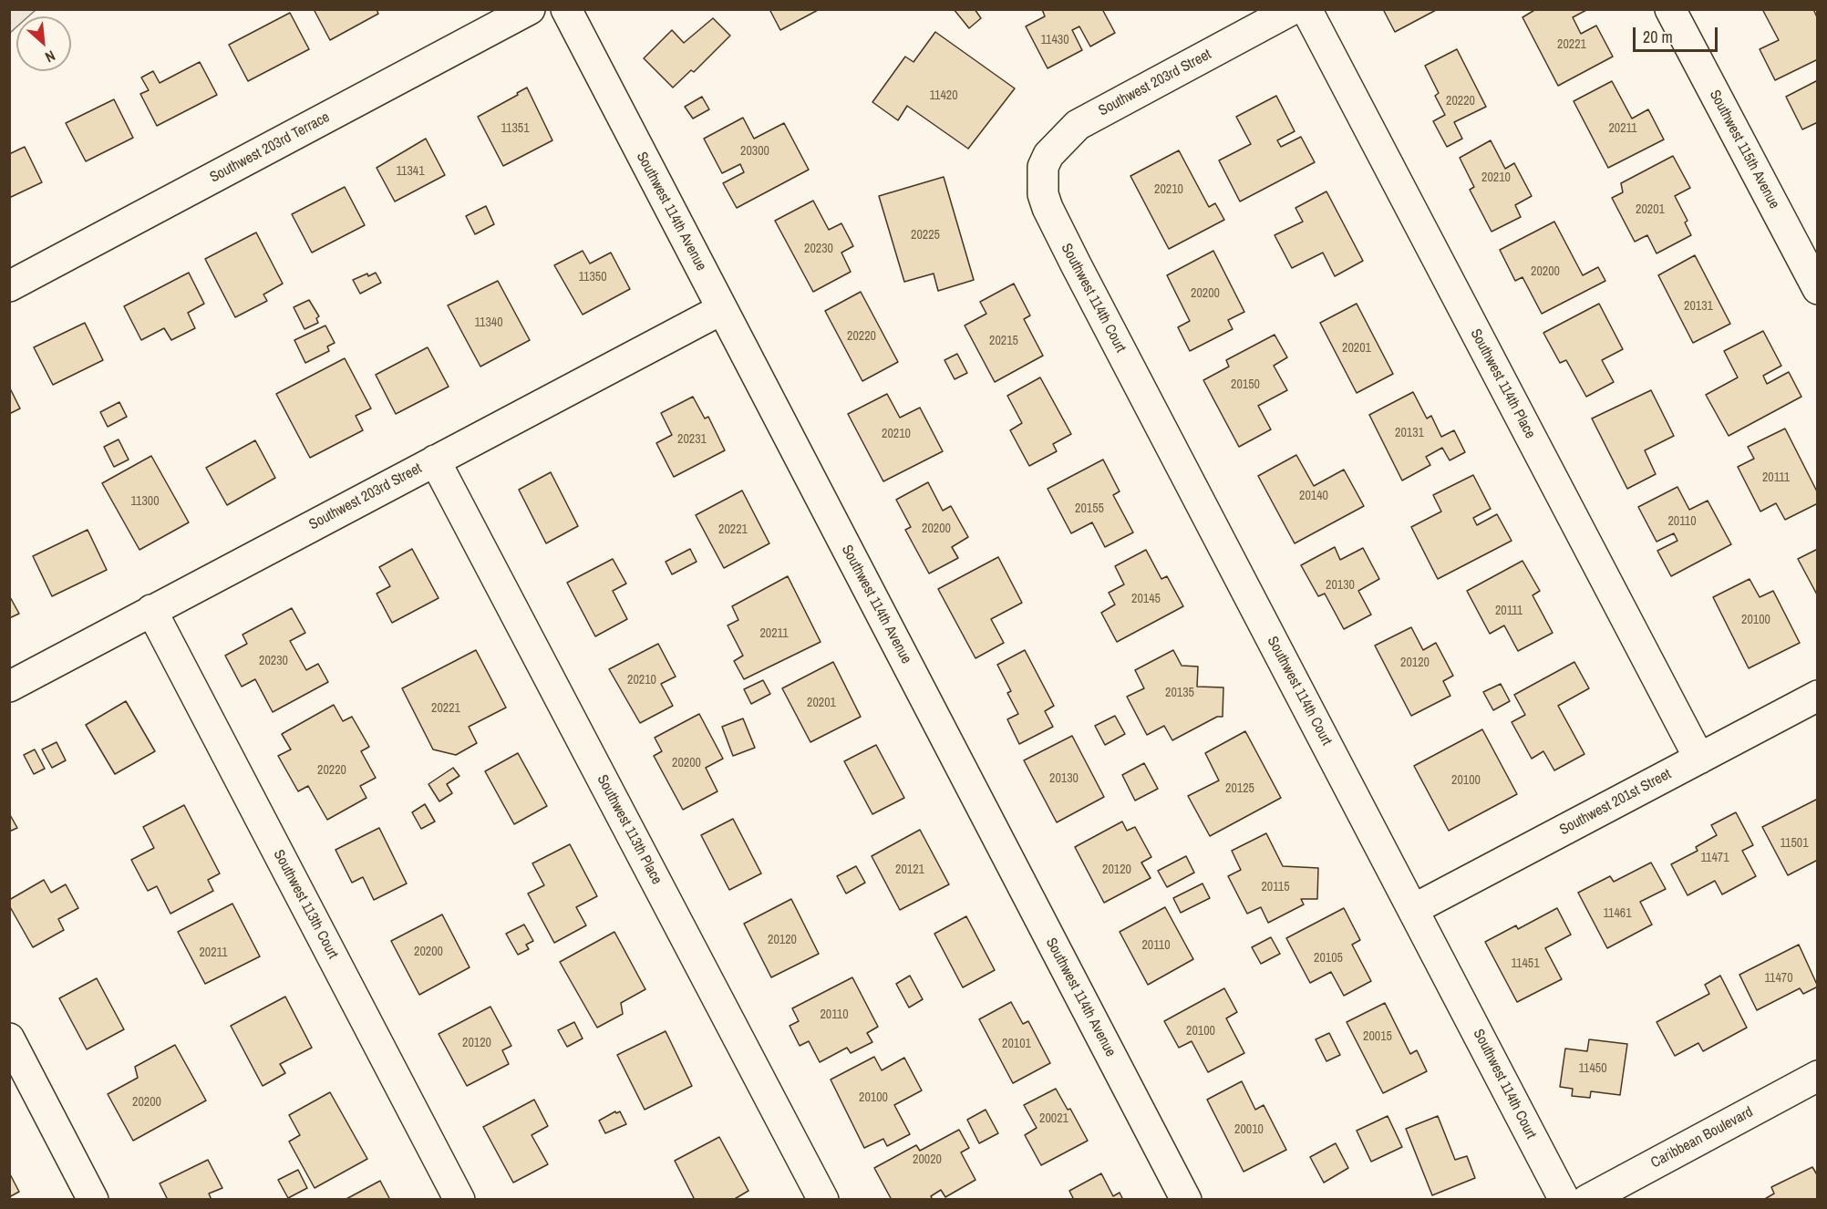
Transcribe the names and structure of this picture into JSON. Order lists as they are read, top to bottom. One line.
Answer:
{"streets":{"street":["Southwest 203rd Street","Southwest 203rd Terrace","Southwest 115th Avenue","Southwest 114th Avenue","Southwest 114th Court","Southwest 114th Place","Southwest 201st Street","Southwest 113th Place","Southwest 113th Court","Caribbean Boulevard"]},"crossings":[["Southwest 203rd Street","Southwest 114th Avenue"],["Southwest 203rd Street","Southwest 114th Court"],["Southwest 203rd Street","Southwest 113th Place"],["Southwest 203rd Street","Southwest 113th Court"],["Southwest 114th Court","Southwest 201st Street"],["Southwest 114th Place","Southwest 201st Street"]],"house_numbers":["11430","20221","11420","20220","11351","20211","20300","11341","20210","20210","20201","20225","20230","20200","11350","20200","20131","11340","20220","20215","20201","20150","20131","20210","20231","20111","20140","11300","20155","20110","20200","20221","20130","20145","20111","20100","20211","20230","20120","20210","20135","20201","20221","20200","20220","20130","20100","20125","11501","11471","20121","20120","20115","11461","20120","20110","20200","20211","20105","11451","11470","20110","20100","20015","20120","20101","11450","20100","20200","20021","20010","20020"],"scale_bar":"20 m","north":"bottom right"}
